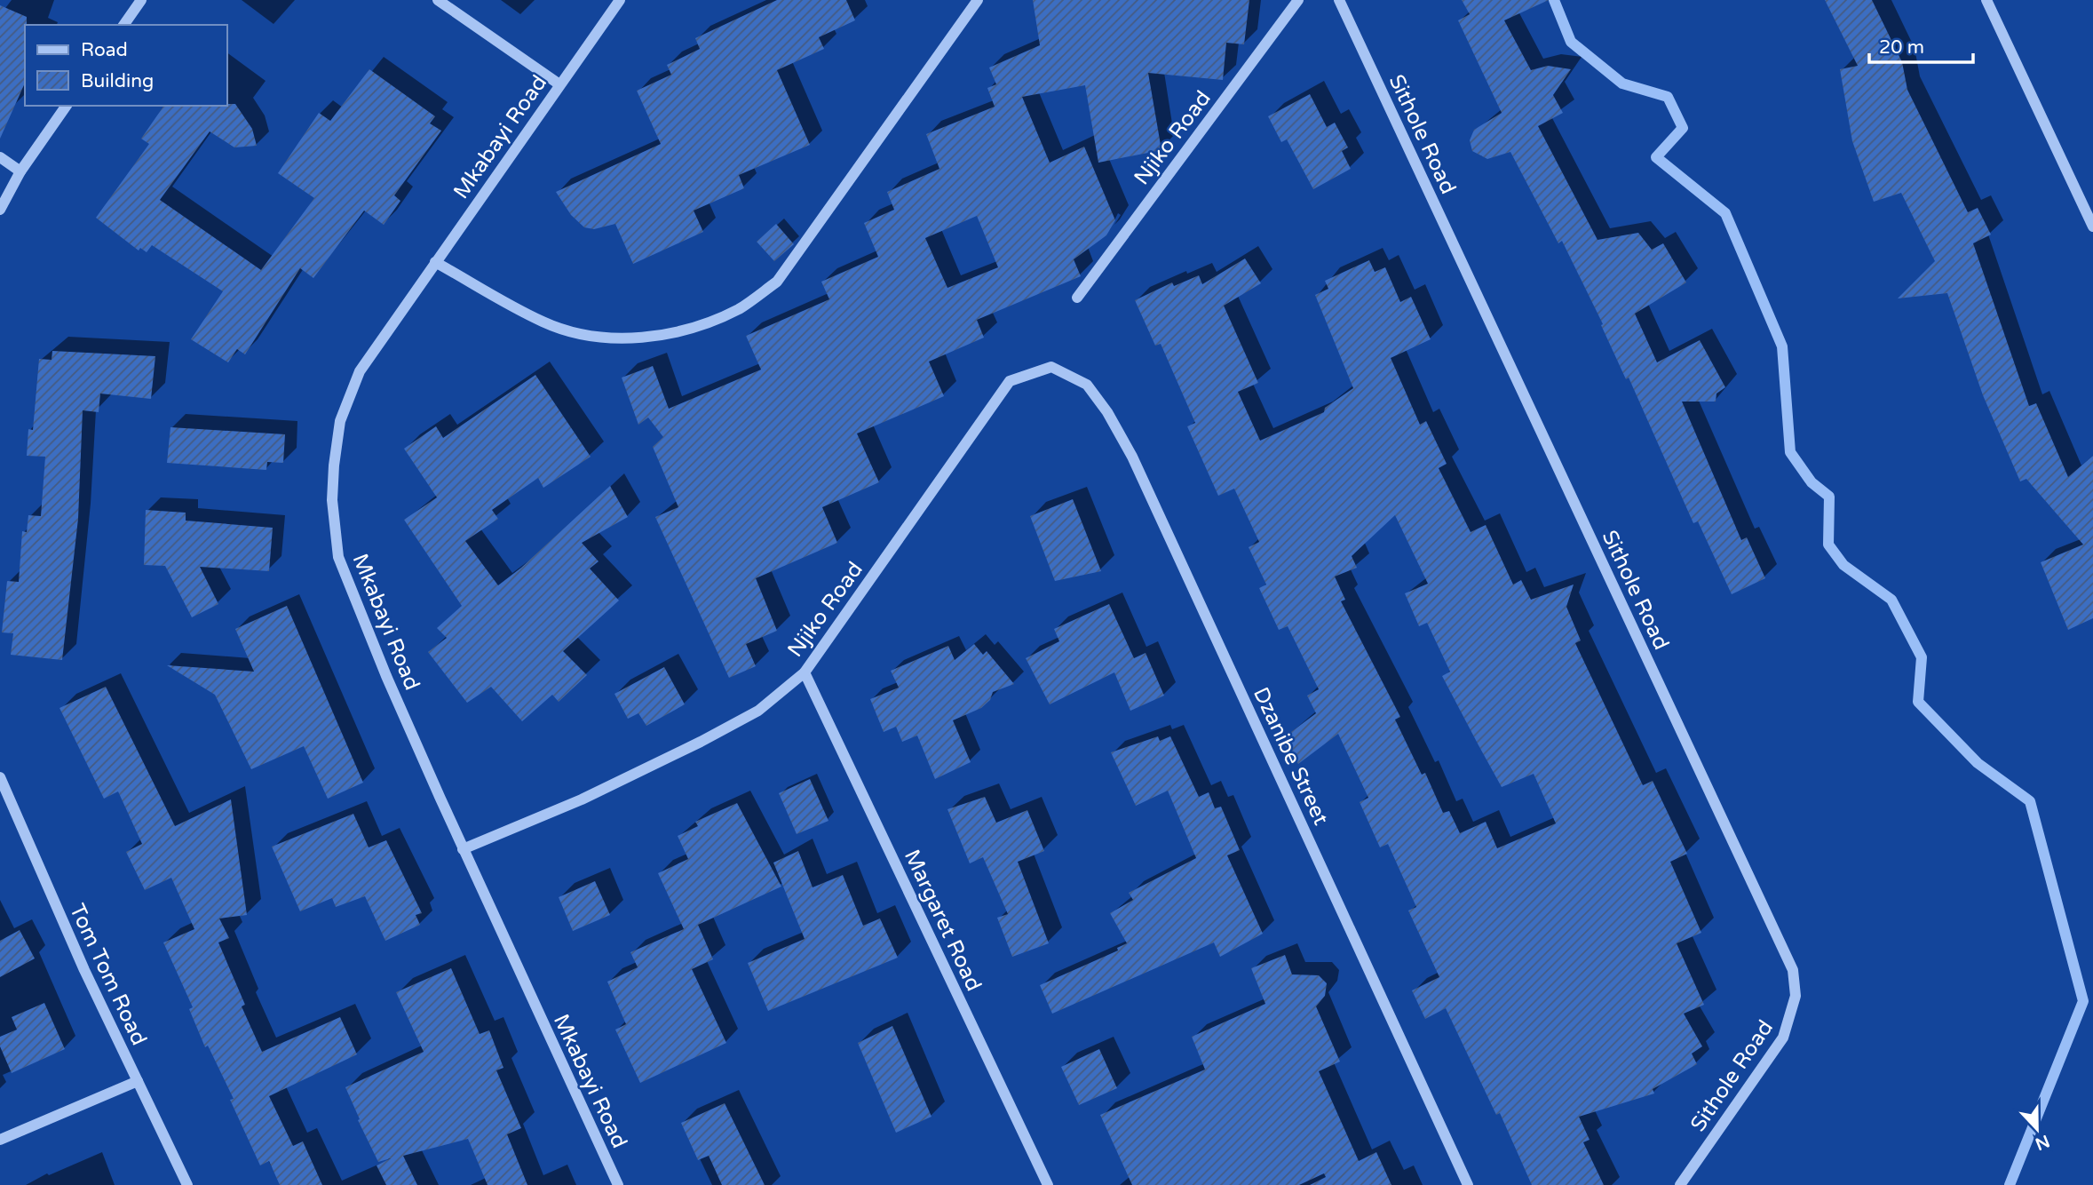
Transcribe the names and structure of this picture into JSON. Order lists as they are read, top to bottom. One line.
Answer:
{"streets":{"street":["Sithole Road","Mkabayi Road","Njiko Road","Dzanibe Street","Margaret Road","Tom Tom Road"]},"crossings":[["Mkabayi Road","Njiko Road"],["Njiko Road","Dzanibe Street"],["Njiko Road","Margaret Road"]],"legend":["Road","Building"],"scale_bar":"20 m","north":"bottom"}
